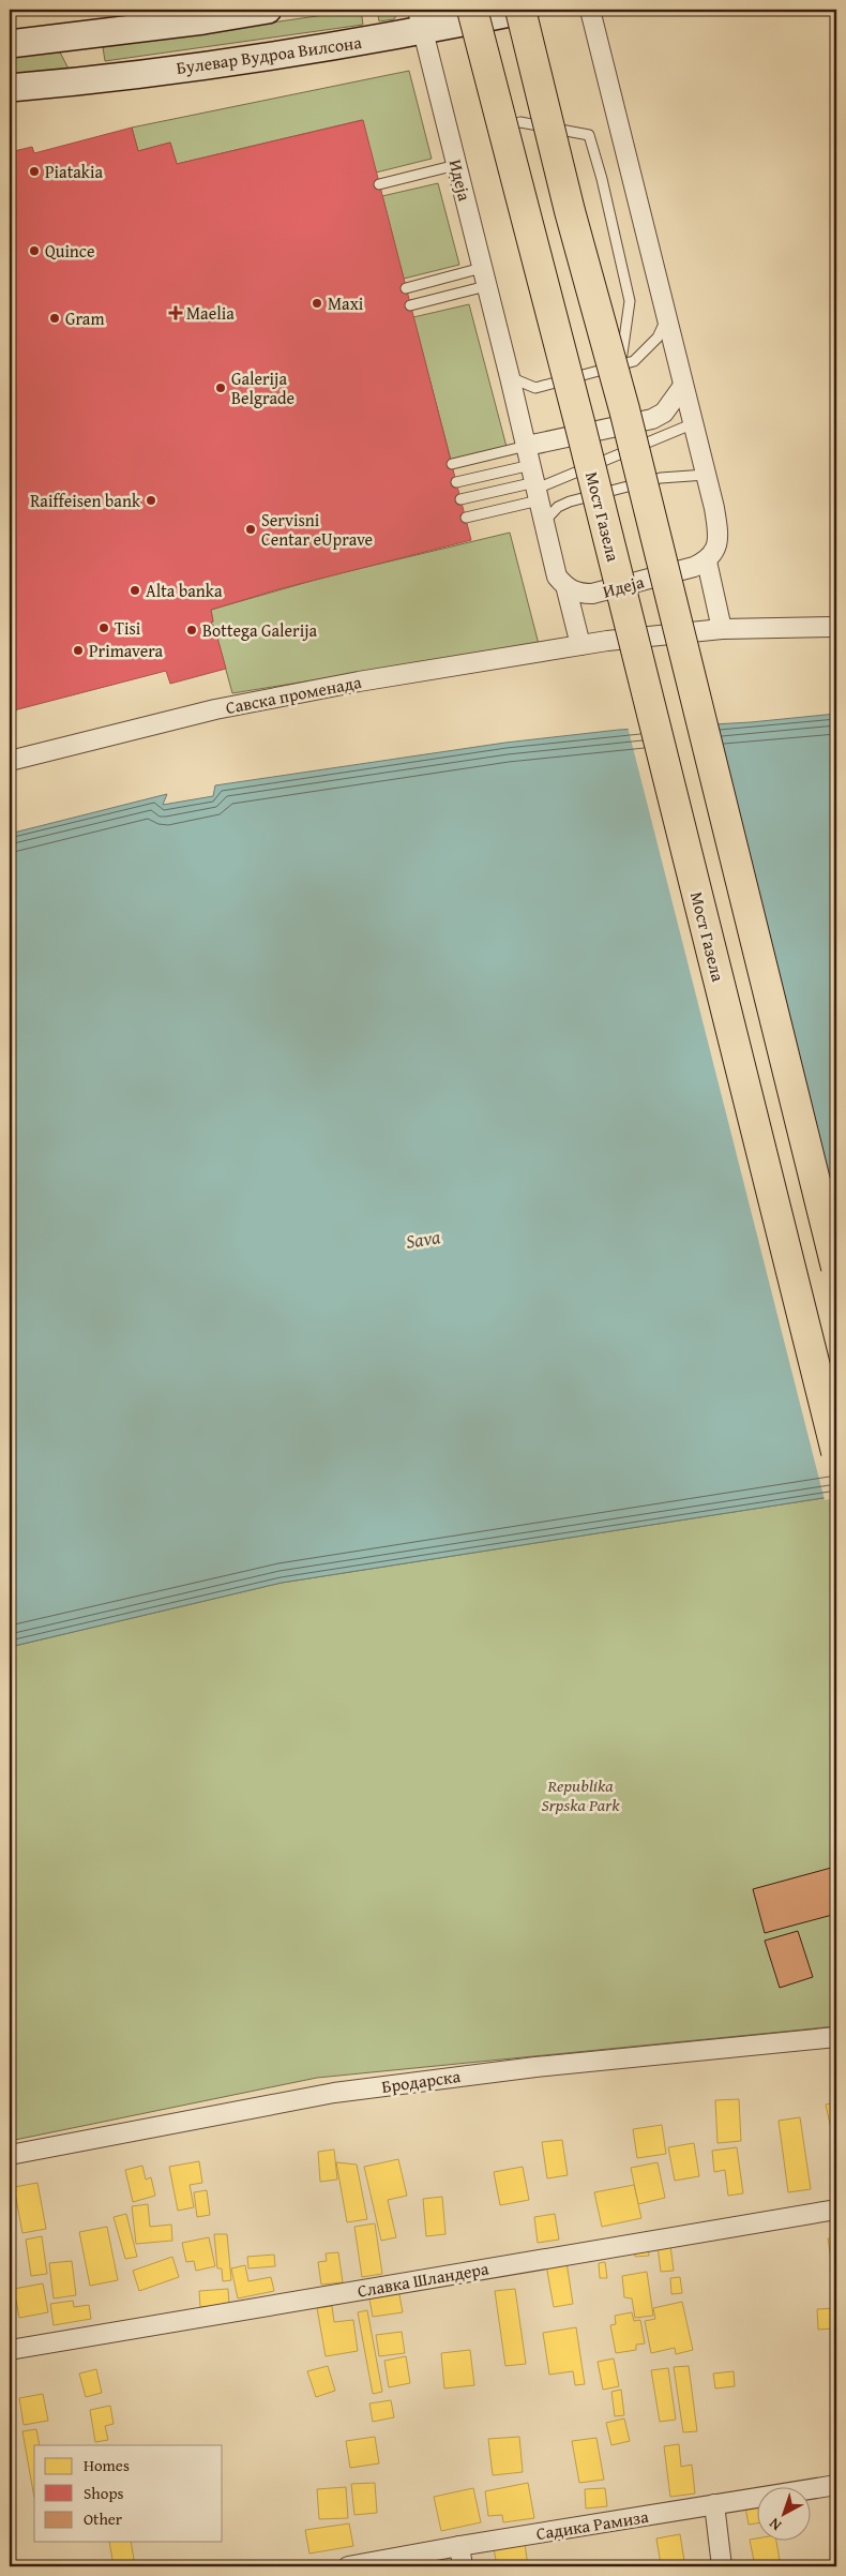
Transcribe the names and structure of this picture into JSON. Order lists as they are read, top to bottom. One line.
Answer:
{"streets":{"highway":["Мост Газела"],"main road":["Булевар Вудроа Вилсона"],"street":["Идеја","Савска променада","Бродарска","Славка Шландера","Садика Рамиза"]},"crossings":[["Булевар Вудроа Вилсона","Идеја"],["Булевар Вудроа Вилсона","Мост Газела"]],"water":["Sava"],"parks":["Republika Srpska Park"],"places":{"other":["Piatakia","Quince","Maxi","Gram","Galerija Belgrade","Raiffeisen bank","Servisni Centar eUprave","Alta banka","Tisi","Bottega Galerija","Primavera"],"health":["Maelia"]},"legend":["Homes","Shops","Other"],"north":"bottom left"}
